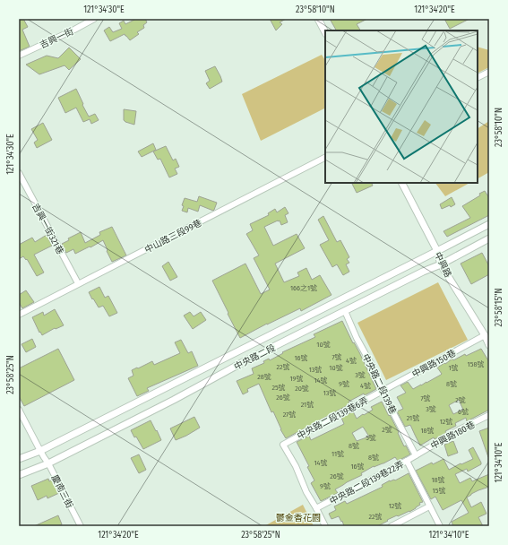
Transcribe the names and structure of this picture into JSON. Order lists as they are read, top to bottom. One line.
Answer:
{"streets":{"street":["吉興一街","吉興一街321巷","中山路三段99巷","中興路","中央路二段","中興路150巷","中央路二段139巷","中央路二段139巷6弄","中興路180巷","中央路二段139巷22弄","慶南三街"]},"crossings":[["吉興一街321巷","中山路三段99巷"],["中興路","中央路二段"],["中興路","中興路150巷"],["中央路二段","中央路二段139巷"],["中央路二段","慶南三街"],["中興路150巷","中央路二段139巷"],["中興路150巷","中央路二段139巷6弄"],["中央路二段139巷","中央路二段139巷6弄"],["中央路二段139巷","中興路180巷"],["中央路二段139巷","中央路二段139巷22弄"],["中央路二段139巷6弄","中央路二段139巷22弄"],["中興路180巷","中央路二段139巷22弄"]],"parks":["鬱金香花園"],"house_numbers":["166之1號","10號","7號","16號","4號","158號","22號","10號","1號","13號","3號","28號","19號","14號","9號","8號","4號","25號","20號","13號","26號","7號","2號","21號","3號","6號","27號","21號","12號","2號","18號","5號","8號","11號","8號","14號","16號","26號","18號","9號","15號","12號","22號"],"coordinates":["121°34'30\"E","23°58'10\"N","121°34'20\"E","23°58'15\"N","23°58'25\"N","121°34'10\"E"]}
